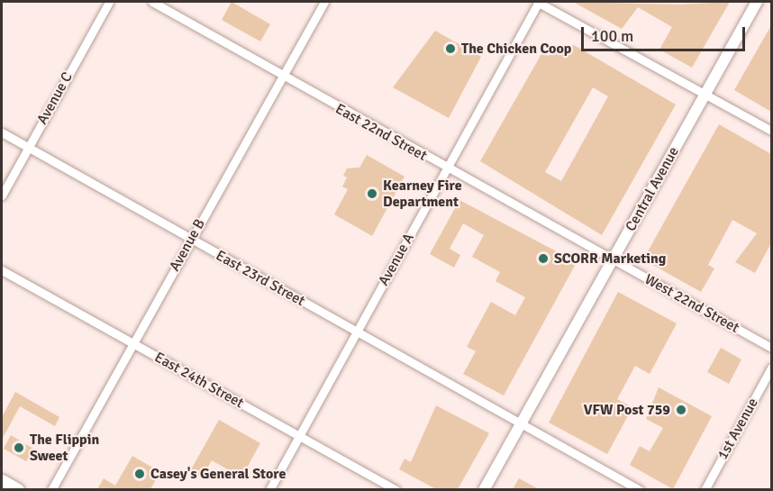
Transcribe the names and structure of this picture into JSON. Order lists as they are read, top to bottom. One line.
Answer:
{"streets":{"street":["Avenue C","East 22nd Street","Central Avenue","Avenue B","Avenue A","East 23rd Street","West 22nd Street","East 24th Street","1st Avenue"]},"crossings":[["Avenue C","East 23rd Street"],["East 22nd Street","Central Avenue"],["East 22nd Street","Avenue B"],["East 22nd Street","Avenue A"],["East 22nd Street","West 22nd Street"],["Central Avenue","East 23rd Street"],["Central Avenue","West 22nd Street"],["Avenue B","East 23rd Street"],["Avenue B","East 24th Street"],["Avenue A","East 23rd Street"],["Avenue A","East 24th Street"]],"places":["The Chicken Coop","Kearney Fire Department","SCORR Marketing","VFW Post 759","The Flippin Sweet","Casey's General Store"],"scale_bar":"100 m"}
